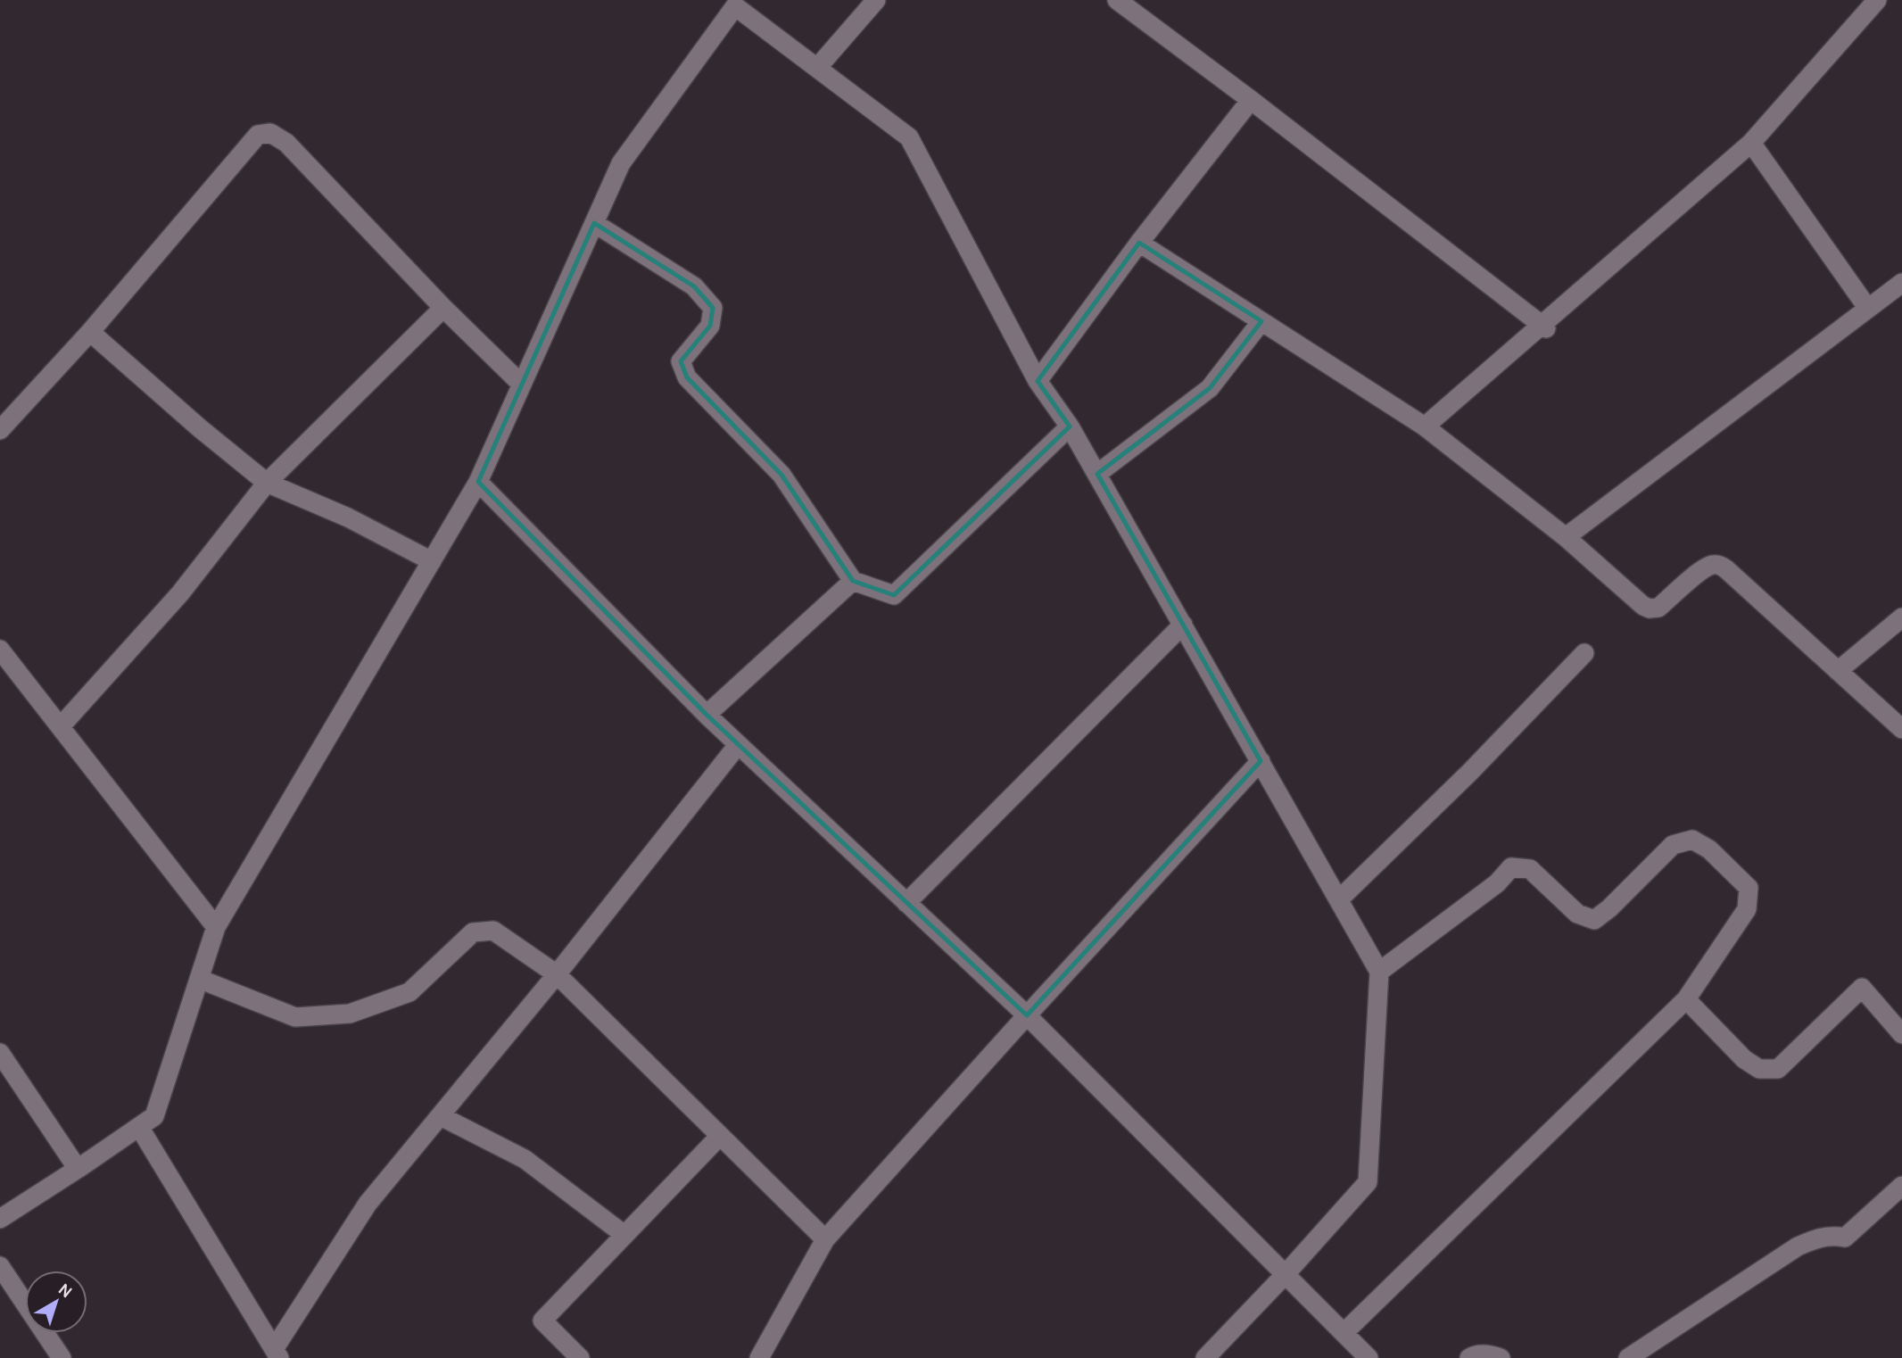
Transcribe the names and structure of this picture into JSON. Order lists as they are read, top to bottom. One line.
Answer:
{"north":"top right"}
